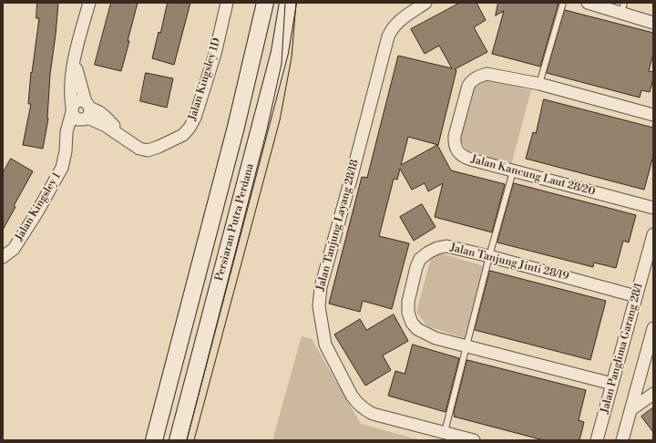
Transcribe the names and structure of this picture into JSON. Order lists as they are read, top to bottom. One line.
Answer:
{"streets":{"main road":["Persiaran Putra Perdana"],"street":["Jalan Kingsley 1D","Jalan Kancung Laut 28/20","Jalan Kingsley 1","Jalan Tanjung Layang 28/18","Jalan Tanjung Jinti 28/19","Jalan Panglima Garang 28/1"]},"crossings":[["Jalan Kingsley 1D","Jalan Kingsley 1"],["Jalan Tanjung Jinti 28/19","Jalan Panglima Garang 28/1"]]}
